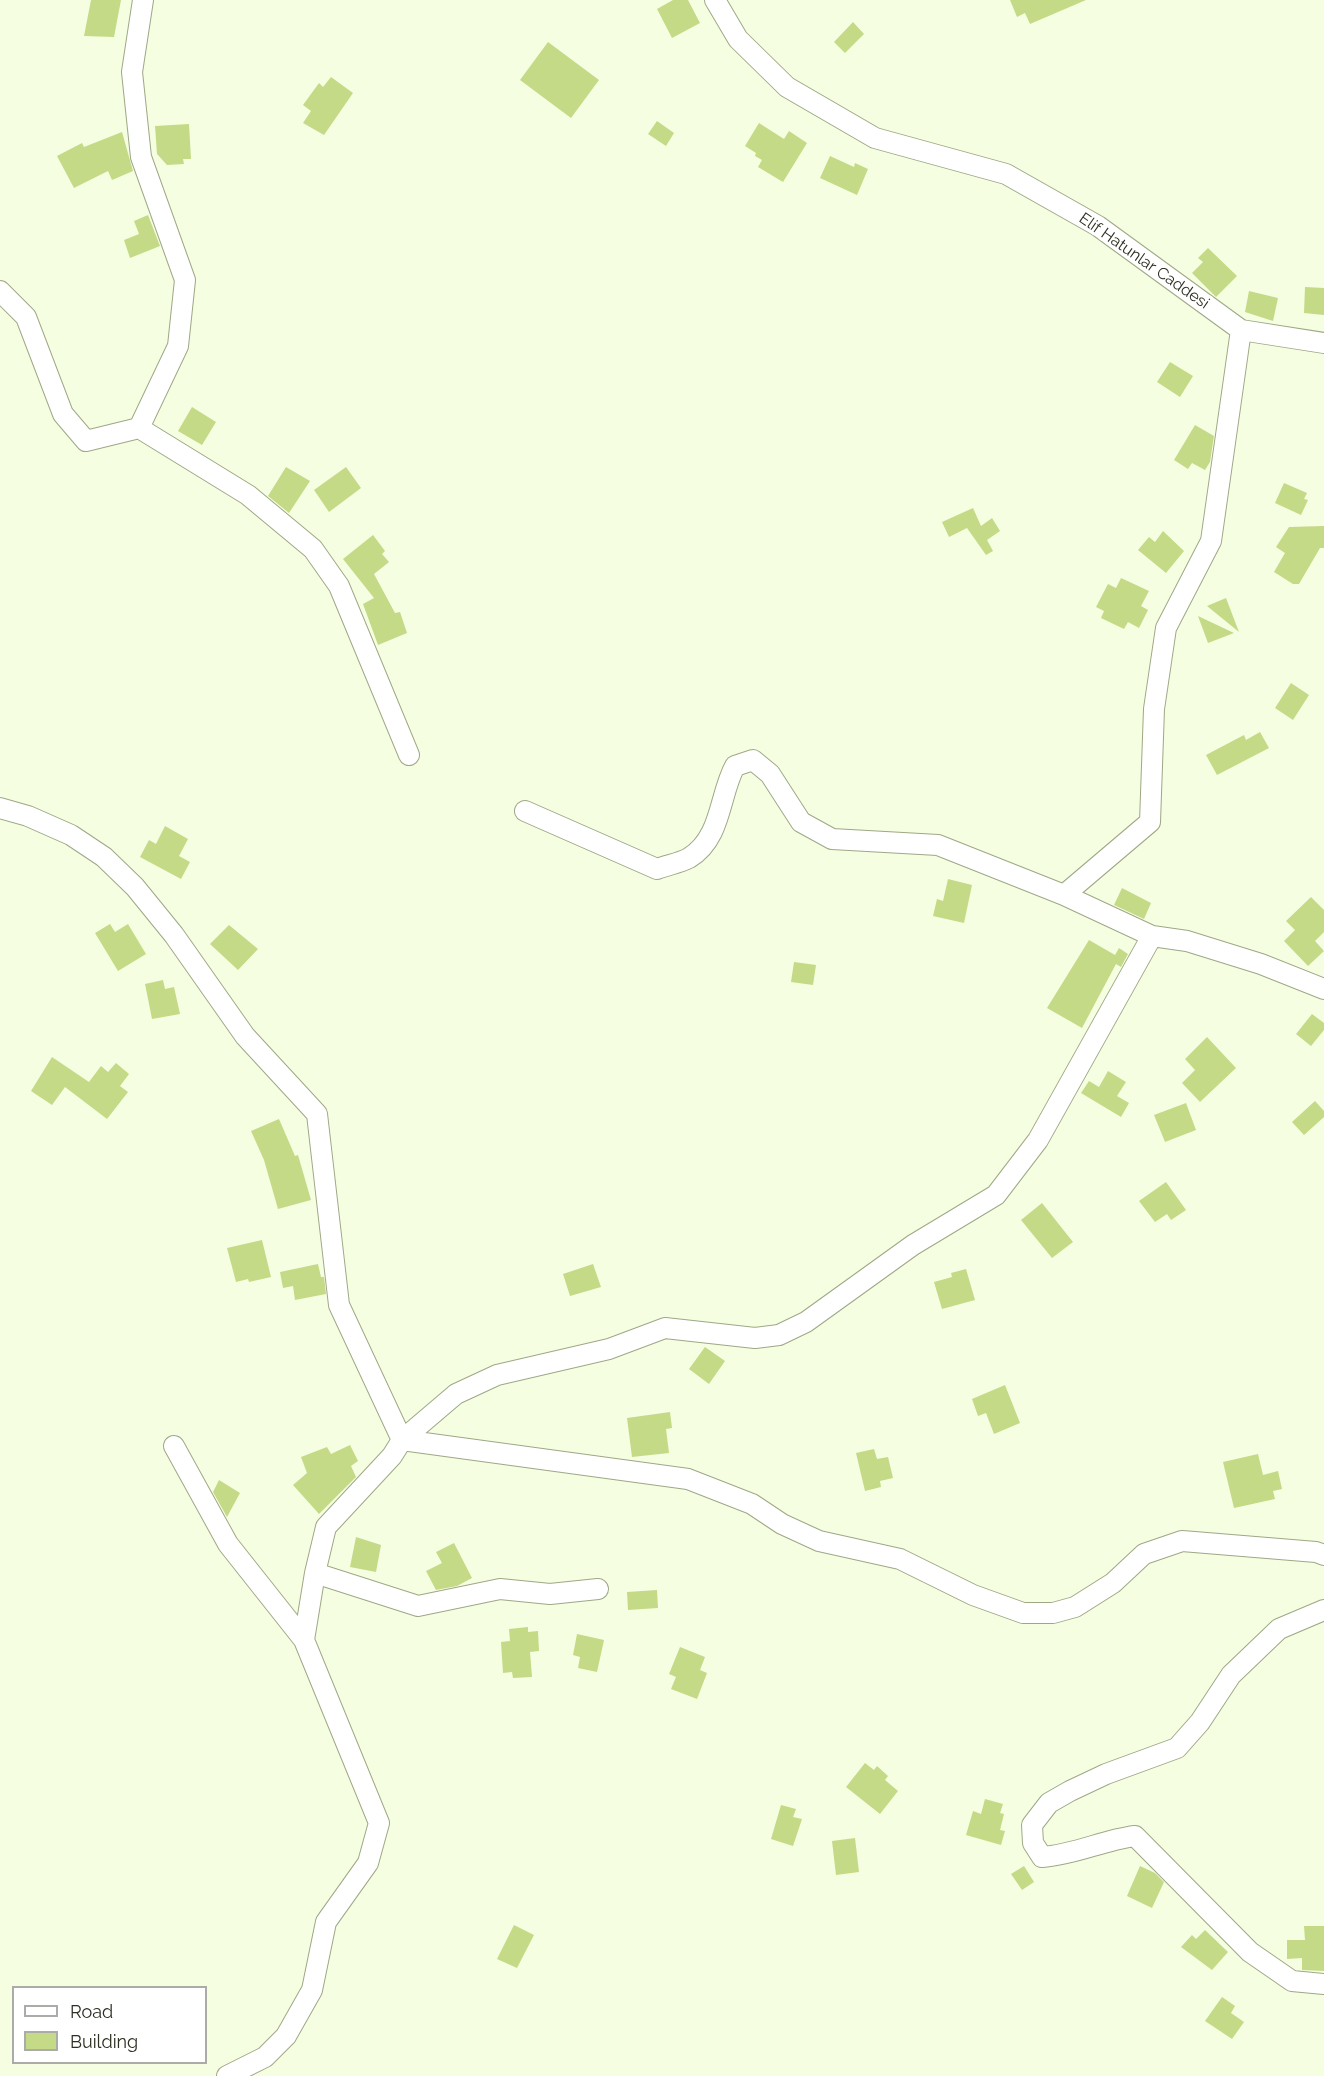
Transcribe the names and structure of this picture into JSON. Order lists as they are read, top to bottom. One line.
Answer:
{"streets":{"street":["Elif Hatunlar Caddesi"]},"legend":["Road","Building"]}
